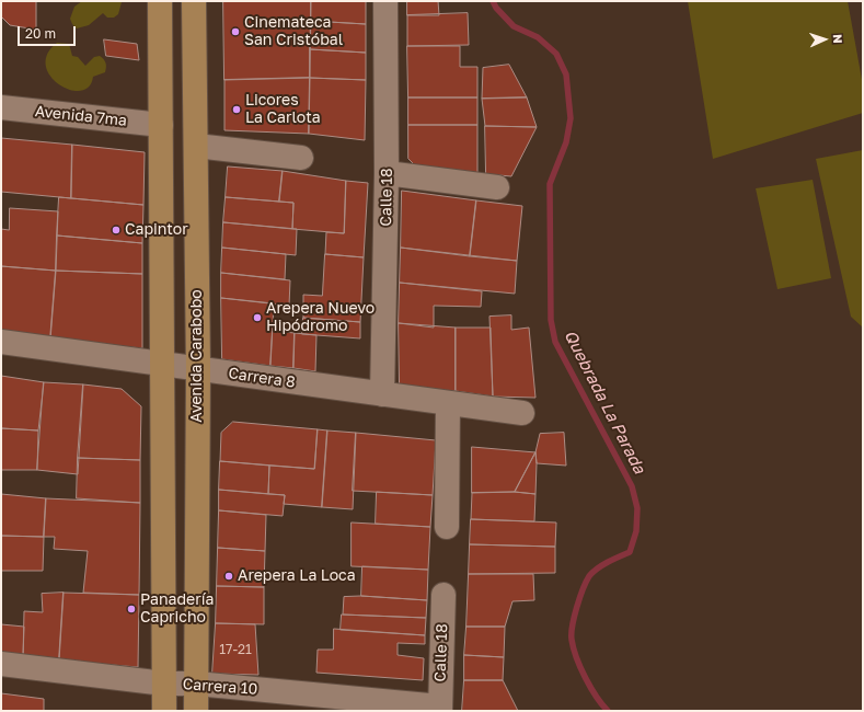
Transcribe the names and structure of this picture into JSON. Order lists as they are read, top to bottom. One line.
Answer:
{"streets":{"main road":["Avenida Carabobo"],"street":["Avenida 7ma","Calle 18","Carrera 8","Carrera 10"]},"crossings":[["Calle 18","Carrera 8"],["Calle 18","Carrera 10"],["Avenida Carabobo","Carrera 8"],["Avenida Carabobo","Carrera 10"]],"water":["Quebrada La Parada"],"places":["Cinemateca San Cristóbal","Licores La Carlota","Capintor","Arepera Nuevo Hipódromo","Arepera La Loca","Panadería Capricho"],"house_numbers":["17-21"],"scale_bar":"20 m","north":"right"}
